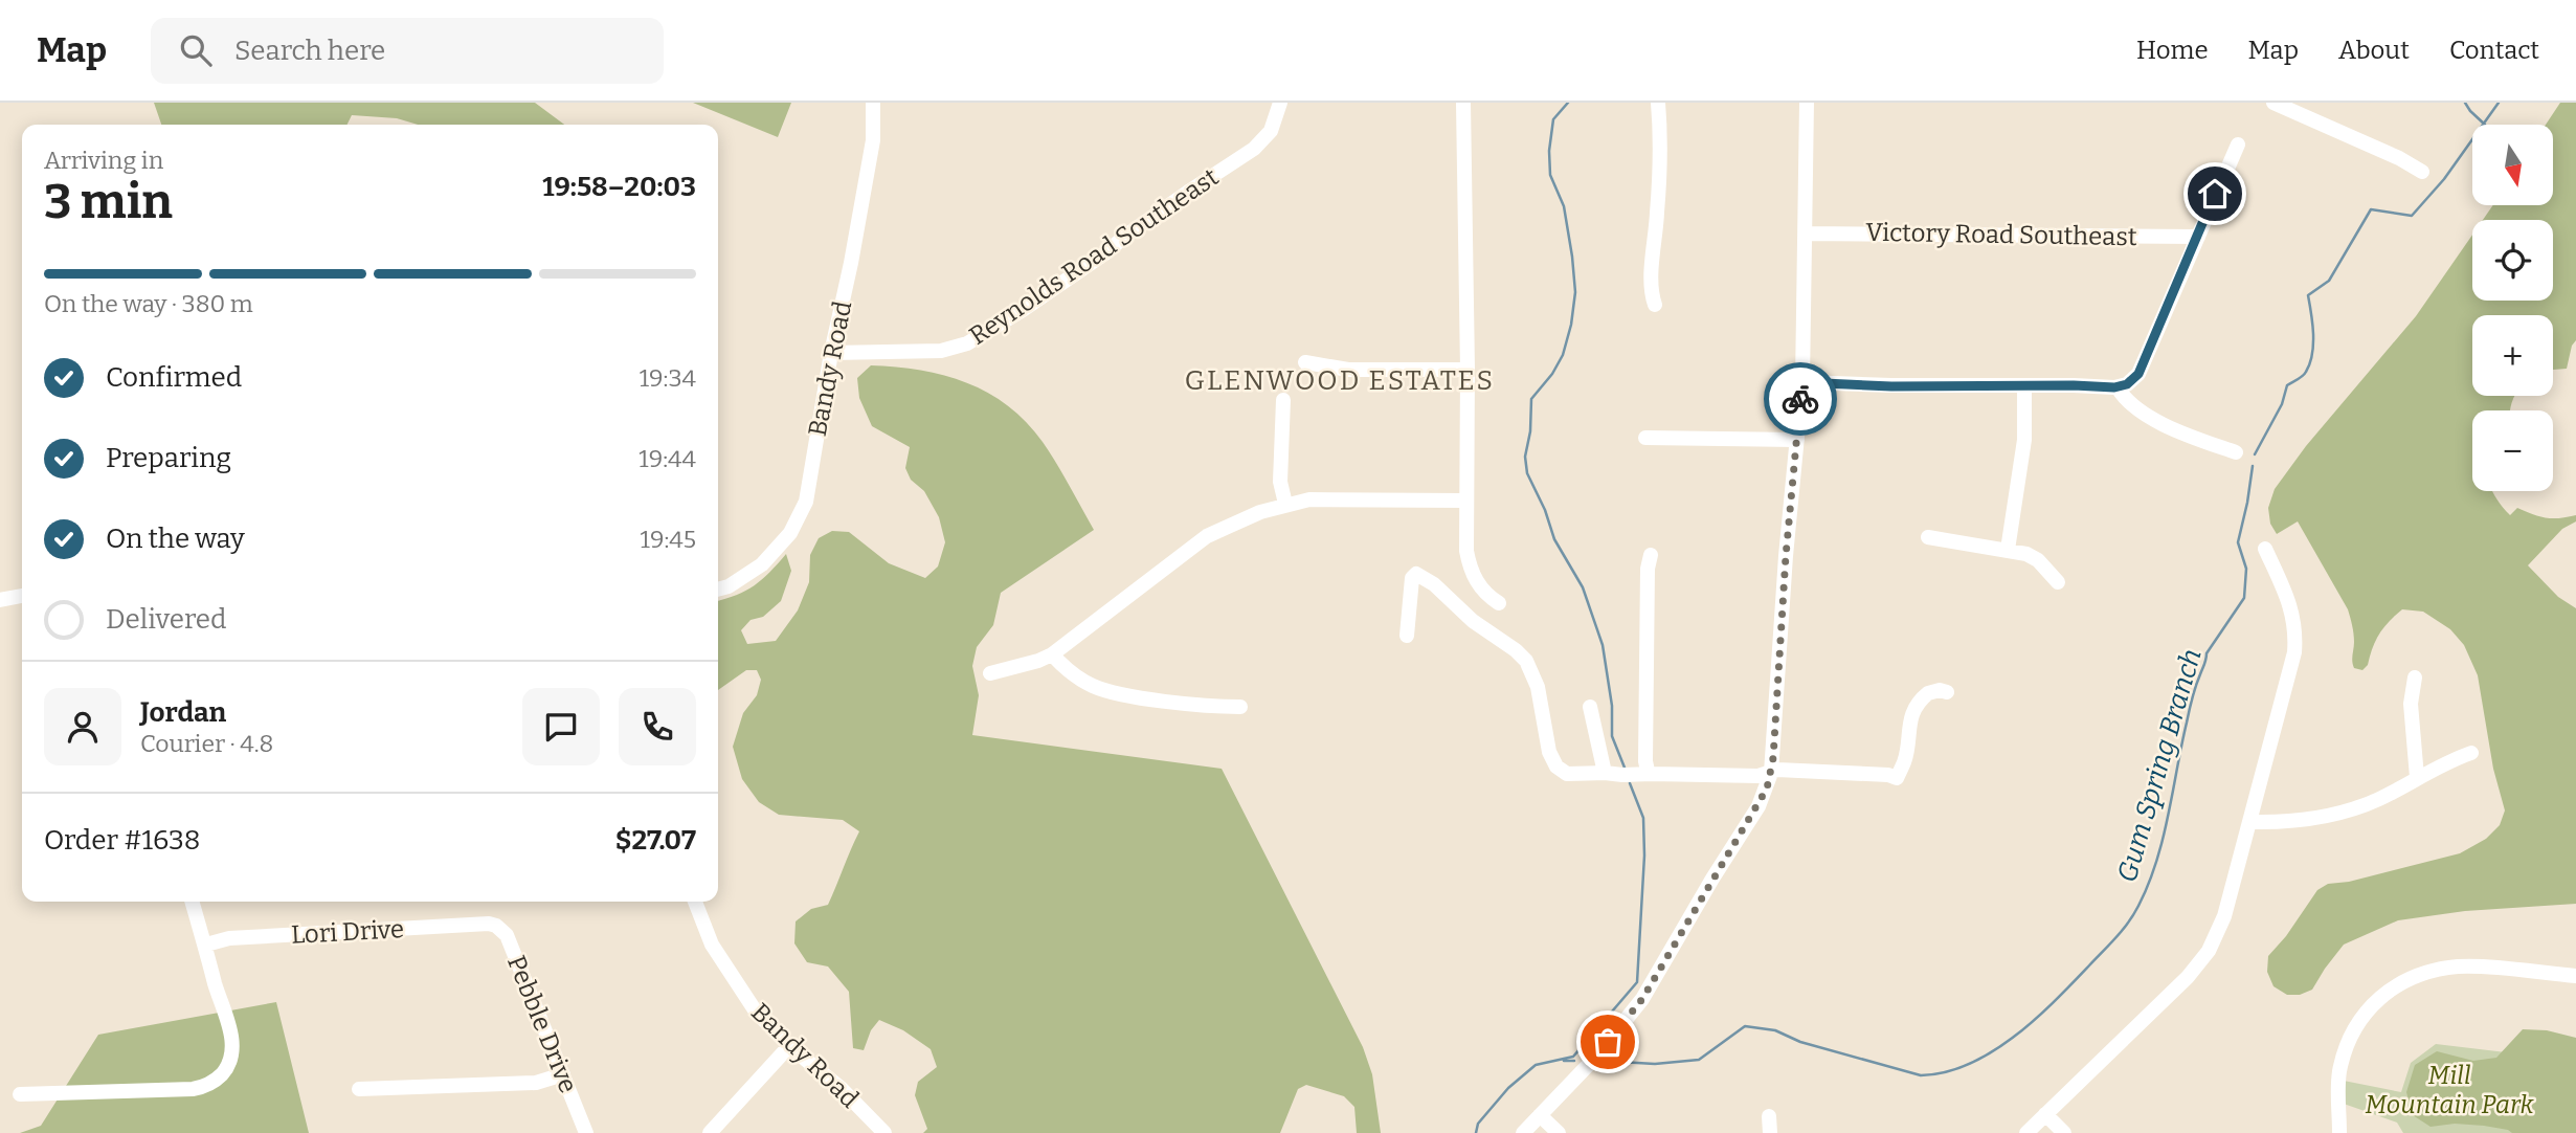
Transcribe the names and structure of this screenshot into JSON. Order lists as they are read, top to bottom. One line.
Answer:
{"streets":{"street":["Victory Road Southeast","Reynolds Road Southeast","Bandy Road","Lori Drive","Pebble Drive"]},"crossings":[["Reynolds Road Southeast","Bandy Road"],["Lori Drive","Pebble Drive"]],"districts":["GLENWOOD ESTATES"],"water":["Gum Spring Branch"],"parks":["Mill Mountain Park"],"north":"bottom","page":{"header":"Map","search":"Search here","nav":["Home","Map","About","Contact"],"map_buttons":["+","−"],"heading":["3 min","Arriving in","19:58–20:03"],"panel":["Jordan","Courier · 4.8","Order #1638","$27.07"],"bar":"On the way · 380 m","list":[["Confirmed","19:34"],["Preparing","19:44"],["On the way","19:45"],"Delivered"]}}
